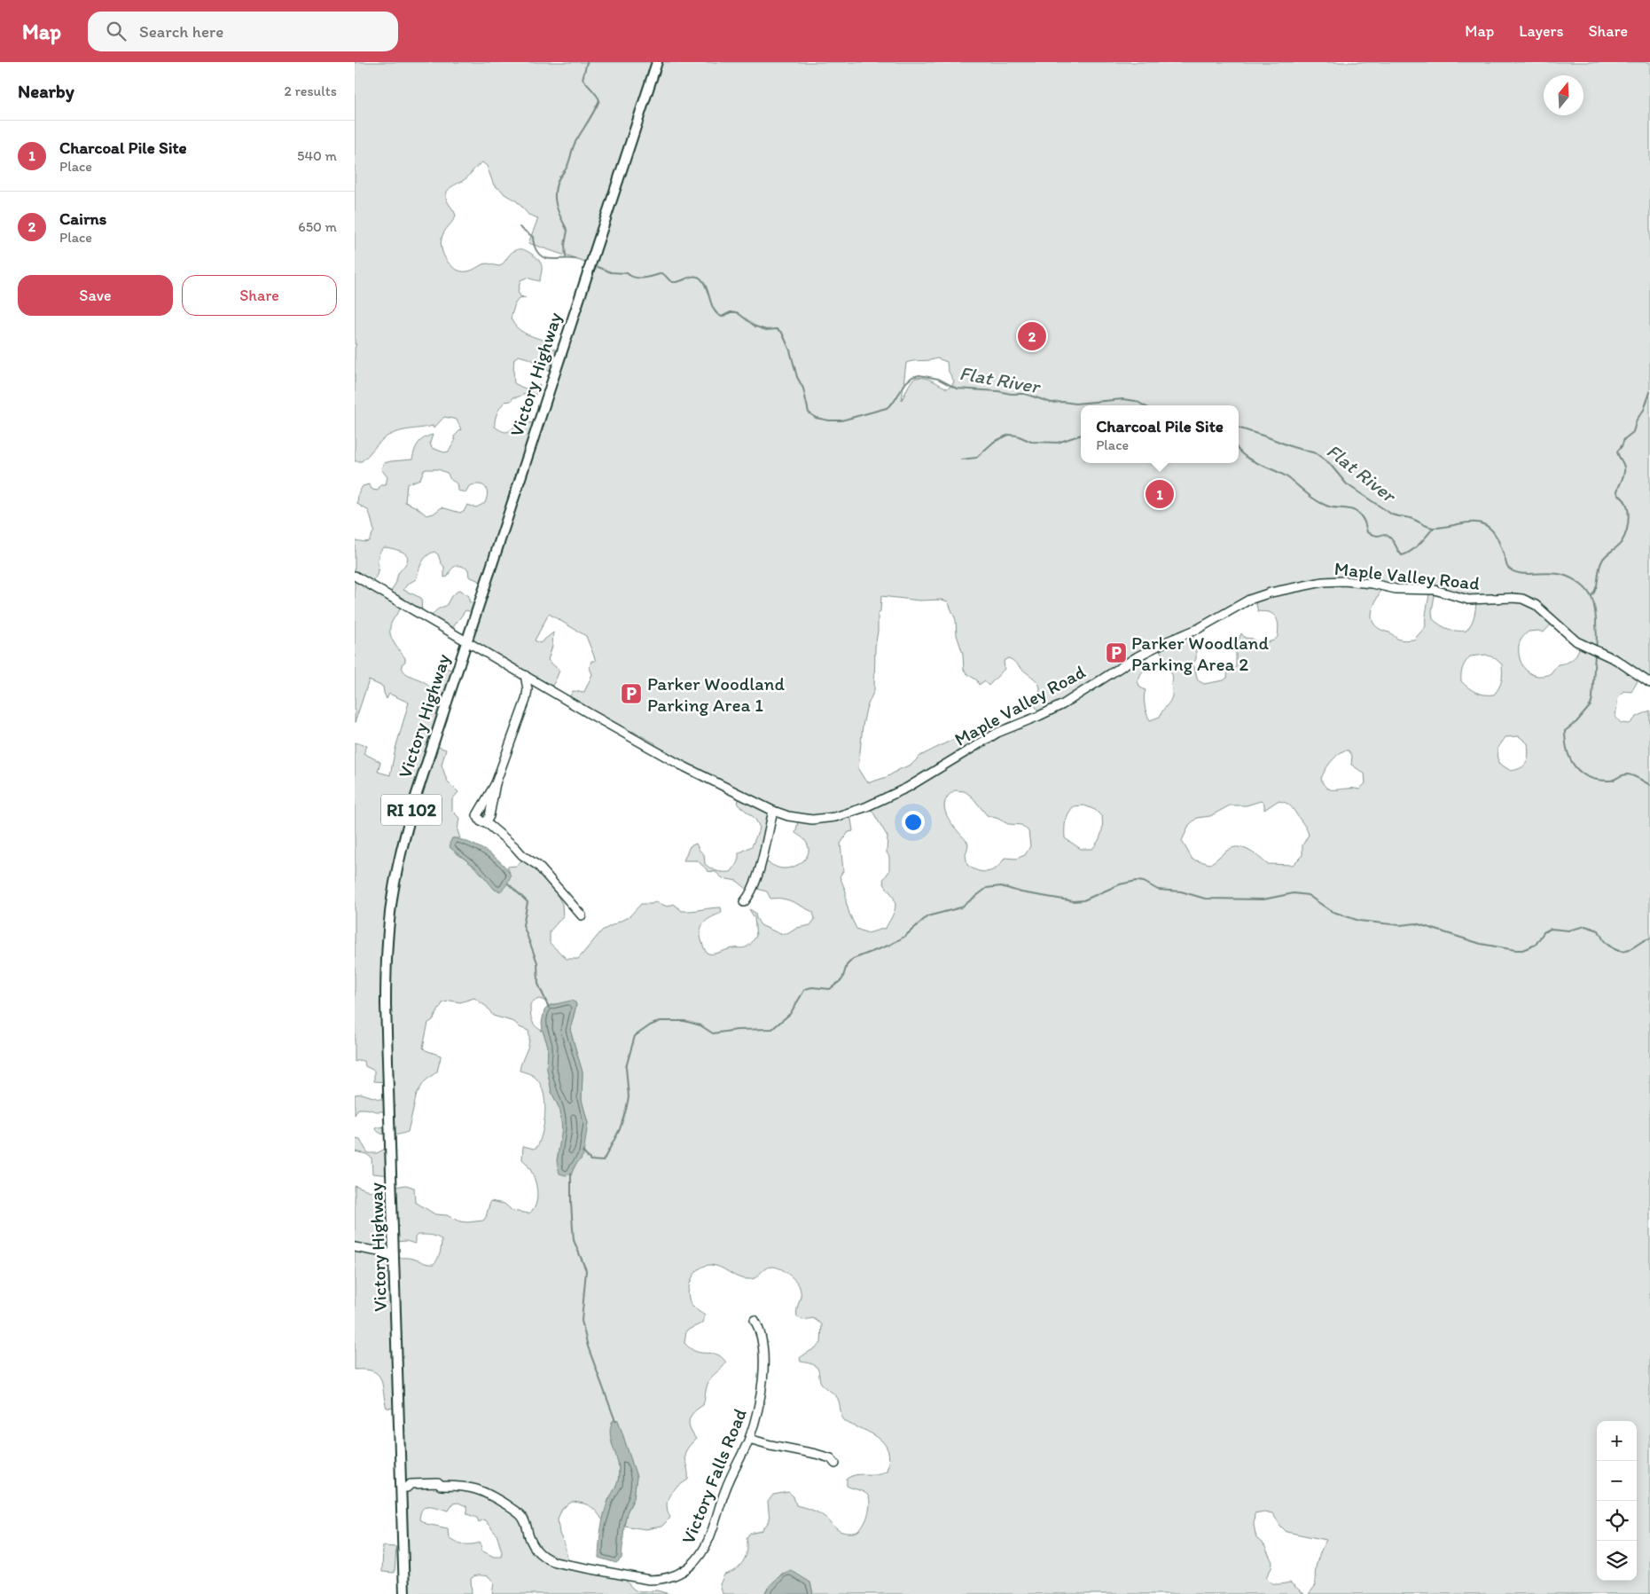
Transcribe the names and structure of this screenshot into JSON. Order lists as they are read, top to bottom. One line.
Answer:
{"streets":{"main road":["Victory Highway","RI 102"],"street":["Maple Valley Road","Victory Falls Road"]},"crossings":[["Victory Highway","Maple Valley Road"],["Victory Highway","Victory Falls Road"]],"water":["Flat River"],"places":{"parking":["Parker Woodland Parking Area 2","Parker Woodland Parking Area 1"]},"north":"top","page":{"header":"Map","search":"Search here","nav":["Map","Layers","Share"],"heading":["Nearby","2 results"],"list":[{"mark":"1","name":"Charcoal Pile Site","note":"Place","value":"540 m"},{"mark":"2","name":"Cairns","note":"Place","value":"650 m"}],"buttons":["Save","Share"],"pins":["2","1"],"popup":["Charcoal Pile Site","Place"],"map_buttons":["+","−"]}}
